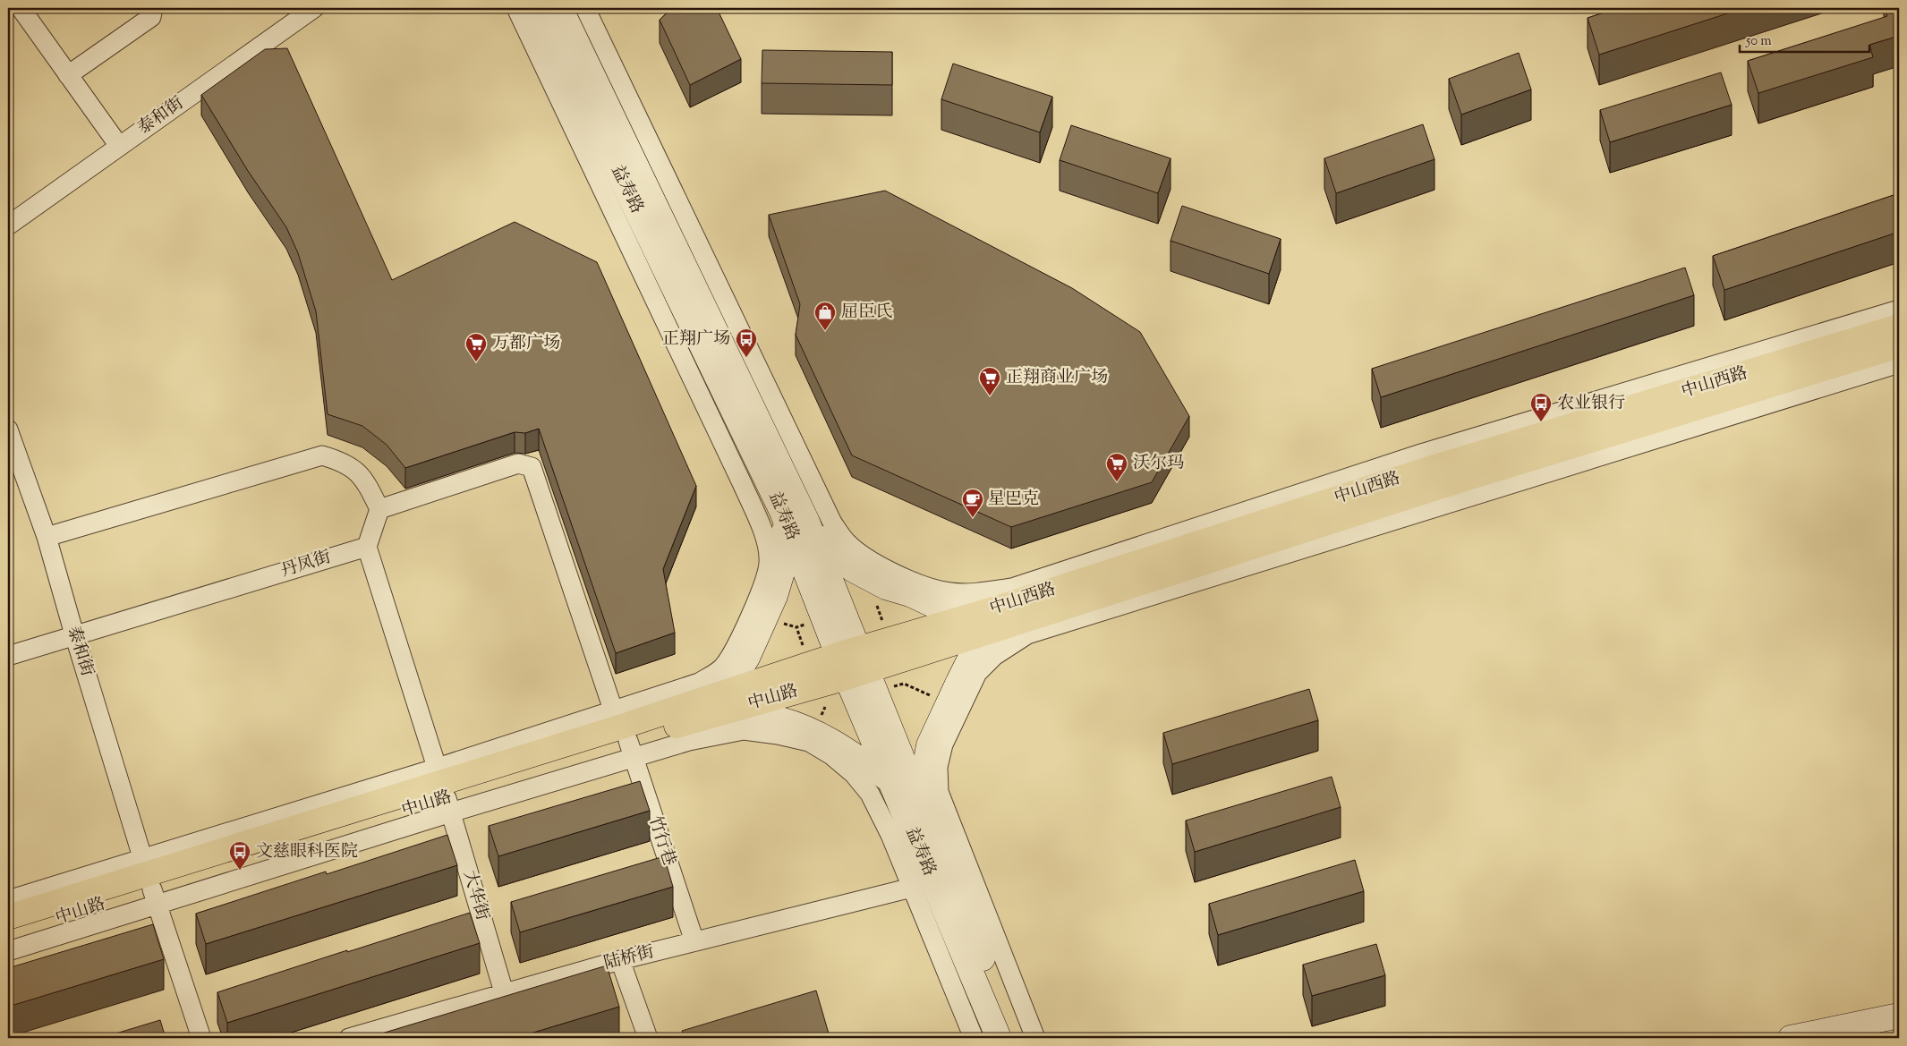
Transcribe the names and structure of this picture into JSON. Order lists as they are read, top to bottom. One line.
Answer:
{"streets":{"main road":["益寿路","中山西路","中山路"],"street":["泰和街","丹凤街","竹行巷","大华街","陆桥街"]},"crossings":[["泰和街","丹凤街"],["泰和街","中山路"],["益寿路","中山西路"],["益寿路","中山路"],["中山西路","中山路"],["中山路","竹行巷"],["中山路","大华街"],["竹行巷","陆桥街"],["大华街","陆桥街"]],"places":{"shop":["屈臣氏"],"bus stop":["正翔广场","农业银行","文慈眼科医院"],"supermarket":["万都广场","正翔商业广场","沃尔玛"],"cafe":["星巴克"]},"scale_bar":"50 m"}
